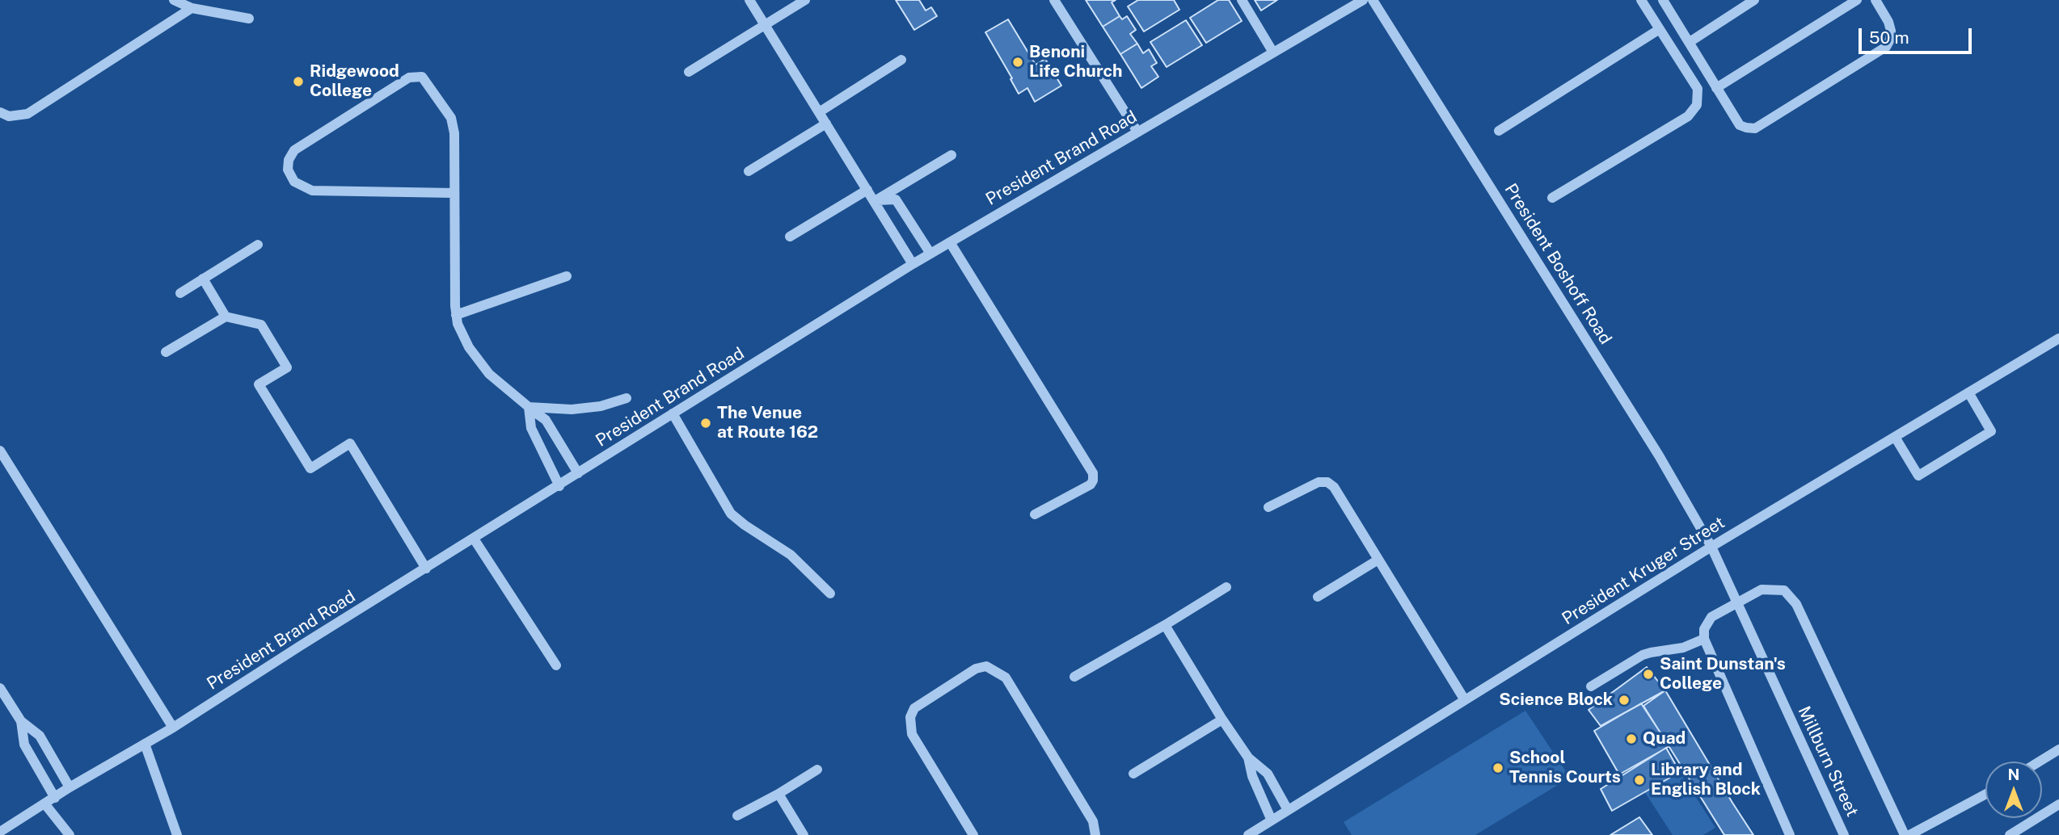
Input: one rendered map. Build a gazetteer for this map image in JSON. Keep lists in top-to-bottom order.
{
  "streets": {
    "street": [
      "President Brand Road",
      "President Boshoff Road",
      "President Kruger Street",
      "Millburn Street"
    ]
  },
  "crossings": [
    ["President Boshoff Road", "President Kruger Street"],
    ["President Boshoff Road", "Millburn Street"],
    ["President Kruger Street", "Millburn Street"]
  ],
  "places": [
    "Benoni Life Church",
    "Ridgewood College",
    "The Venue at Route 162",
    "Saint Dunstan's College",
    "Science Block",
    "Quad",
    "School Tennis Courts",
    "Library and English Block"
  ],
  "scale_bar": "50 m",
  "north": "top"
}
